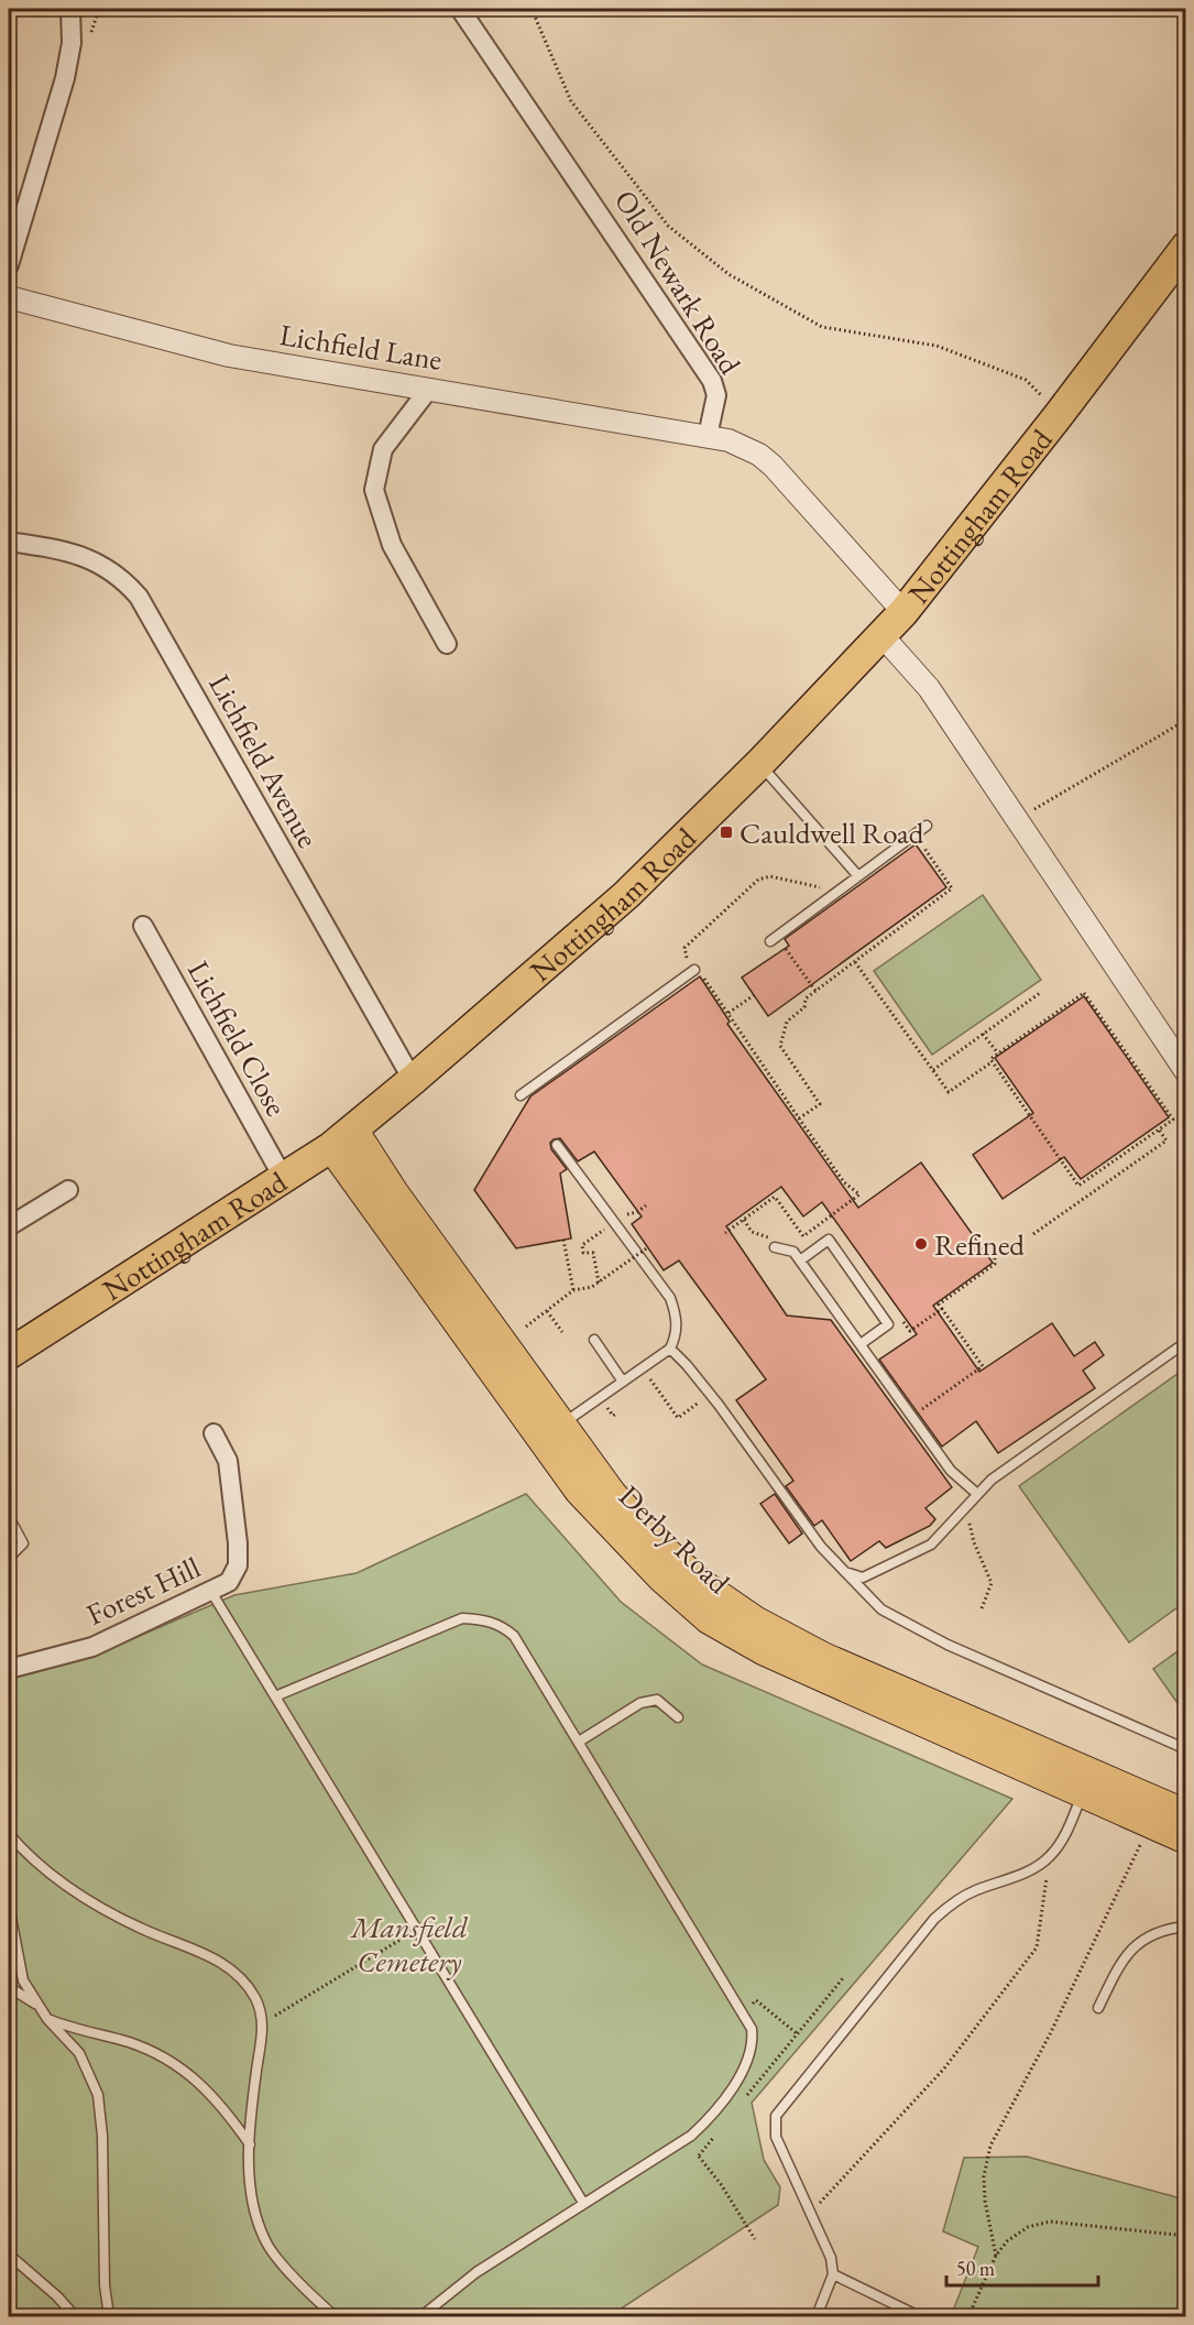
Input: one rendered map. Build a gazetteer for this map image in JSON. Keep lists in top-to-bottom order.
{
  "streets": {
    "highway": ["Nottingham Road"],
    "main road": ["Derby Road"],
    "street": [
      "Old Newark Road",
      "Lichfield Lane",
      "Lichfield Avenue",
      "Lichfield Close",
      "Forest Hill"
    ]
  },
  "crossings": [
    ["Old Newark Road", "Lichfield Lane"],
    ["Nottingham Road", "Lichfield Avenue"],
    ["Nottingham Road", "Lichfield Close"],
    ["Nottingham Road", "Derby Road"]
  ],
  "parks": ["Mansfield Cemetery"],
  "places": {
    "transit": ["Cauldwell Road"],
    "other": ["Refined"]
  },
  "scale_bar": "50 m"
}
